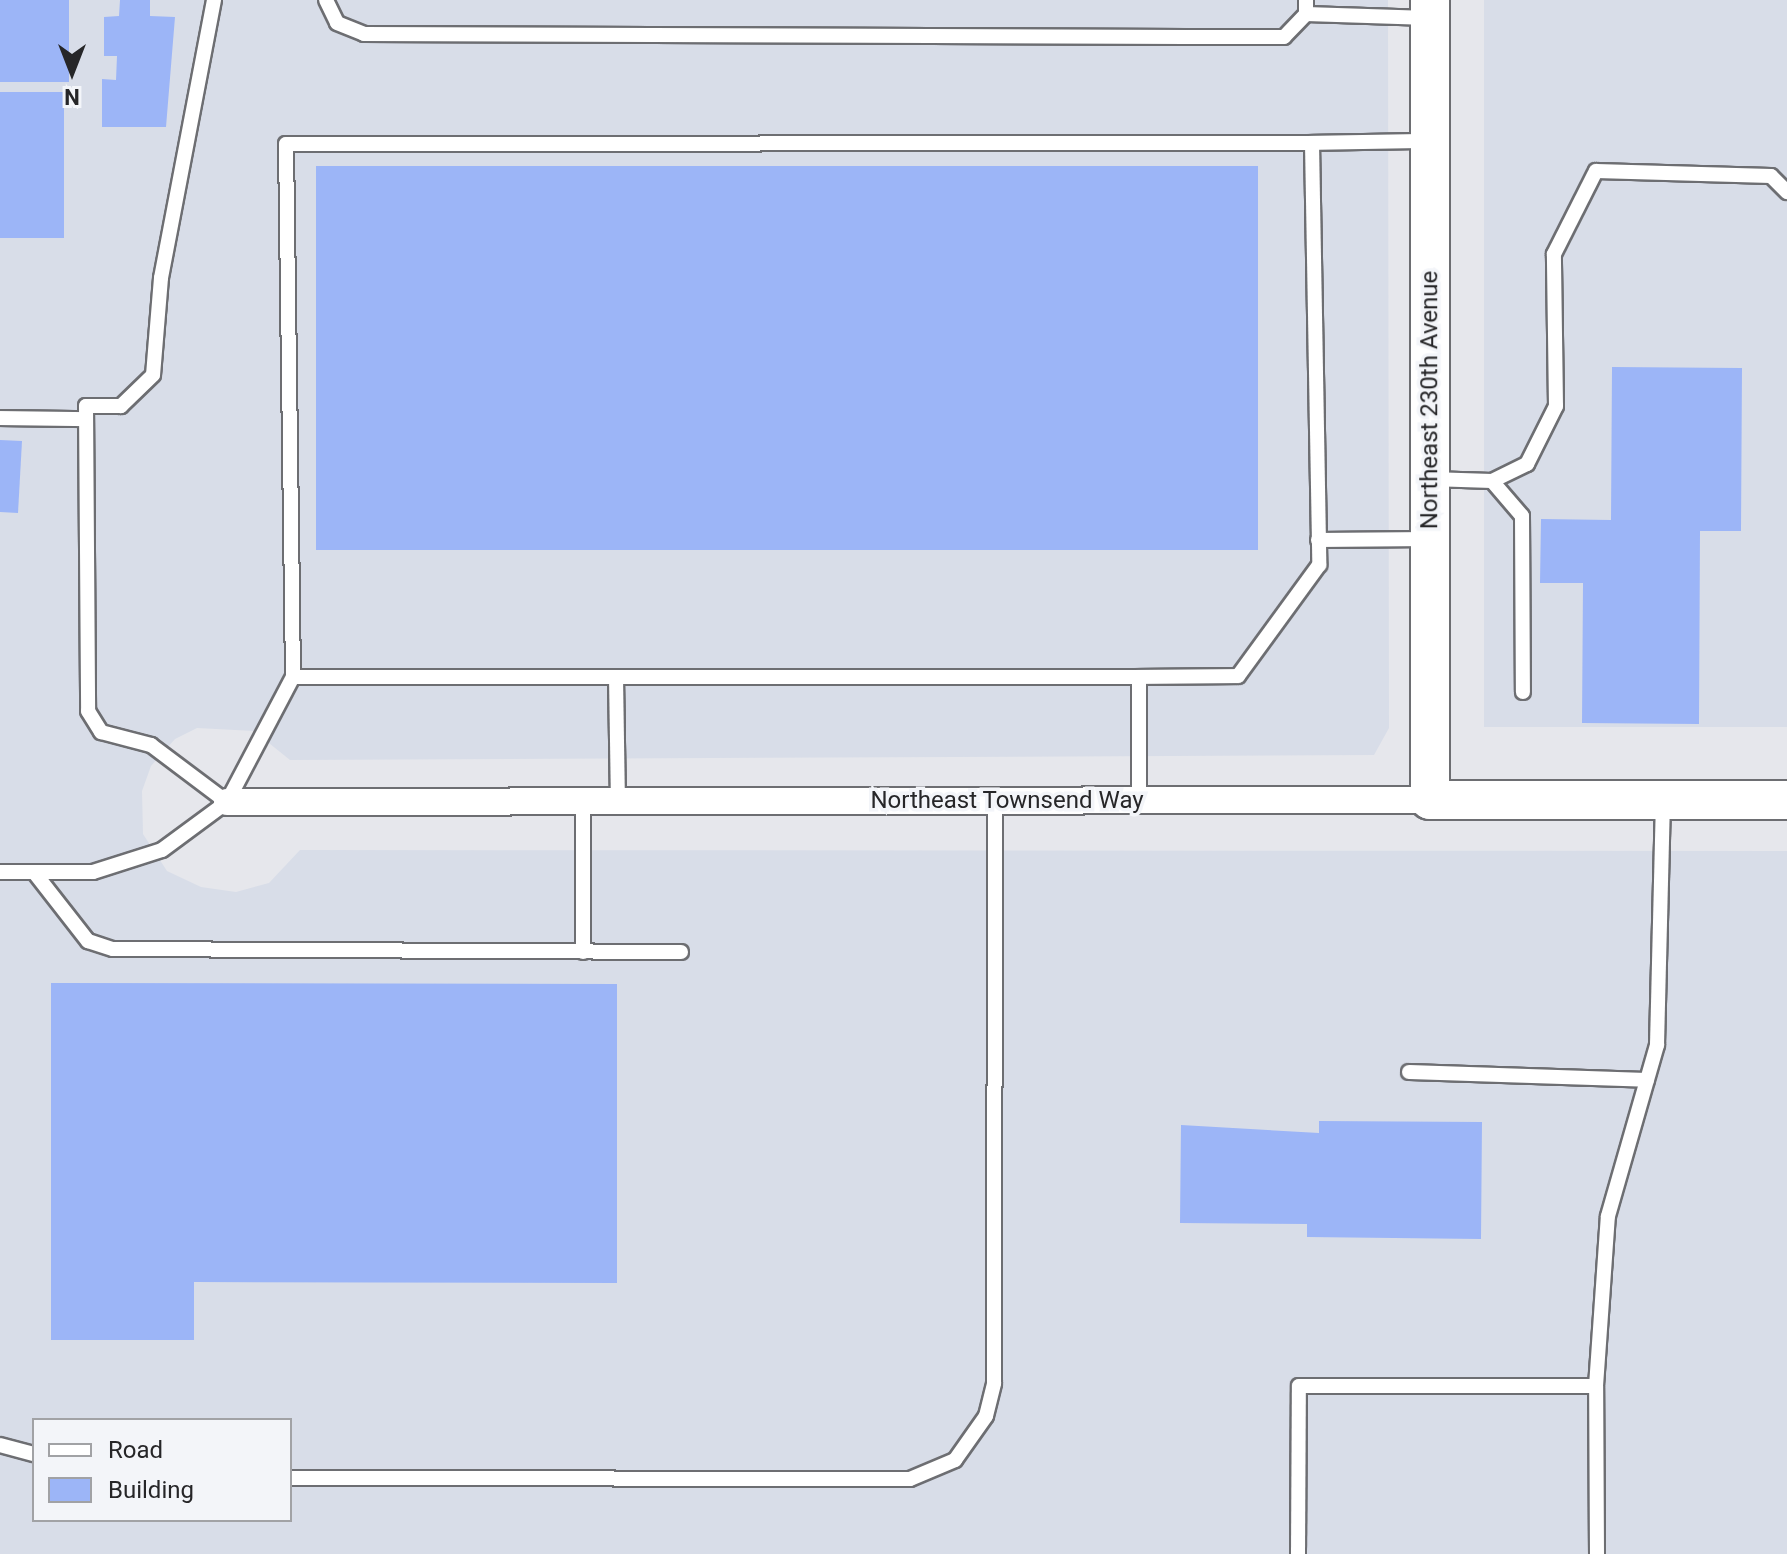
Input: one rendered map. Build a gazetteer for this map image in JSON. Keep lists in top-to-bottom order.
{
  "streets": {
    "street": ["Northeast 230th Avenue", "Northeast Townsend Way"]
  },
  "crossings": [
    ["Northeast 230th Avenue", "Northeast Townsend Way"]
  ],
  "legend": ["Road", "Building"],
  "north": "bottom"
}
